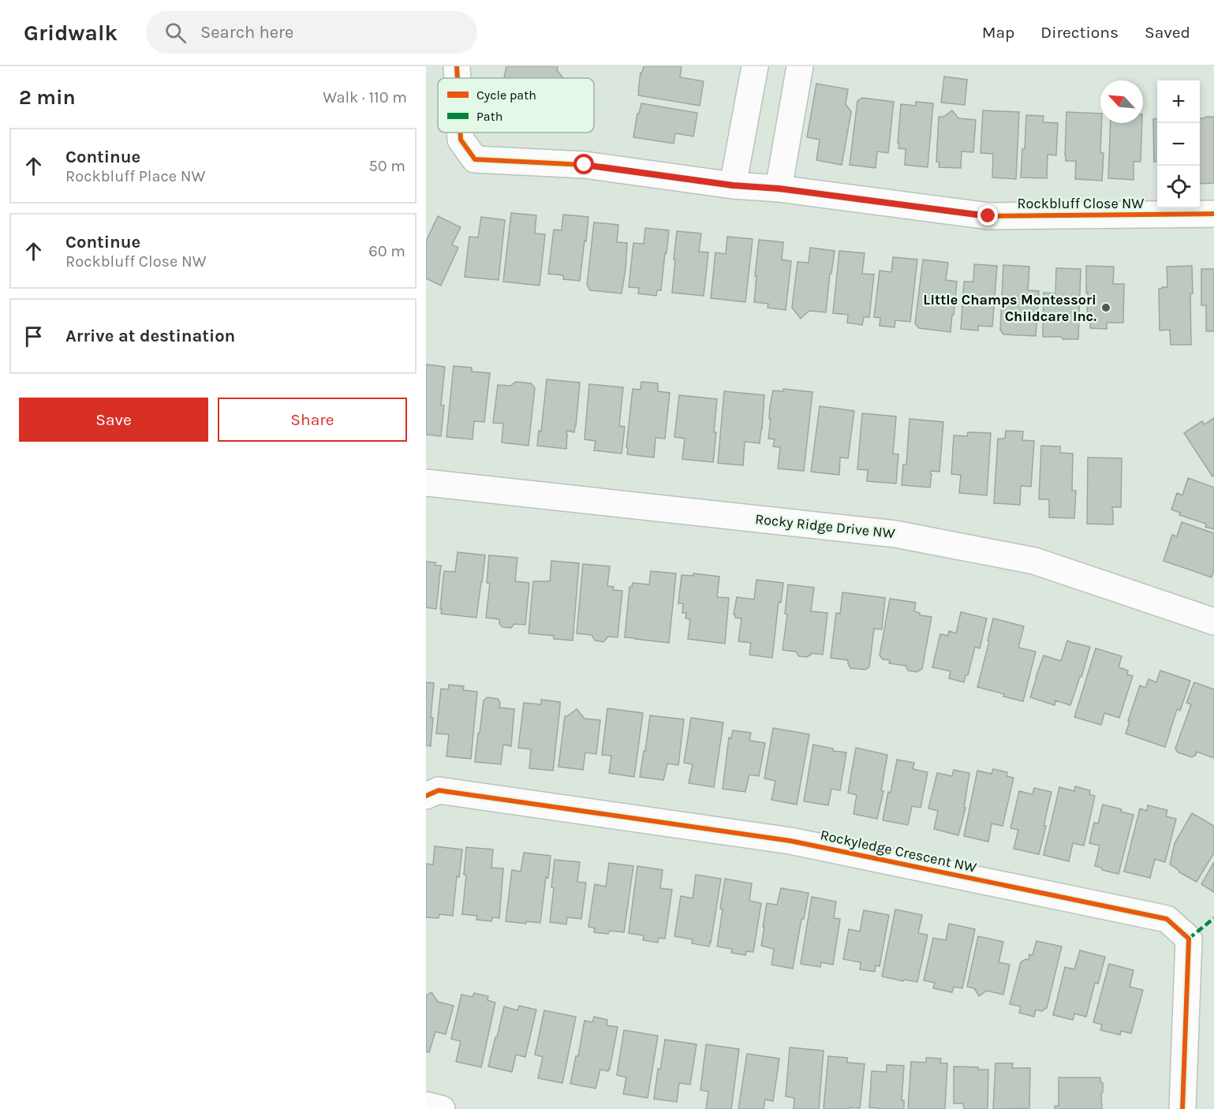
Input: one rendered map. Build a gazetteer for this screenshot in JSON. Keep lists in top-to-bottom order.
{
  "streets": {
    "street": ["Rockbluff Close NW", "Rocky Ridge Drive NW", "Rockyledge Crescent NW"]
  },
  "places": ["Little Champs Montessori Childcare Inc."],
  "legend": ["Cycle path", "Path"],
  "north": "top left",
  "page": {
    "header": "Gridwalk",
    "search": "Search here",
    "nav": ["Map", "Directions", "Saved"],
    "heading": ["2 min", "Walk · 110 m"],
    "map_buttons": ["+", "−"],
    "list": [
      ["Continue", "Rockbluff Place NW", "50 m"],
      ["Continue", "Rockbluff Close NW", "60 m"],
      "Arrive at destination"
    ],
    "buttons": ["Save", "Share"]
  }
}
